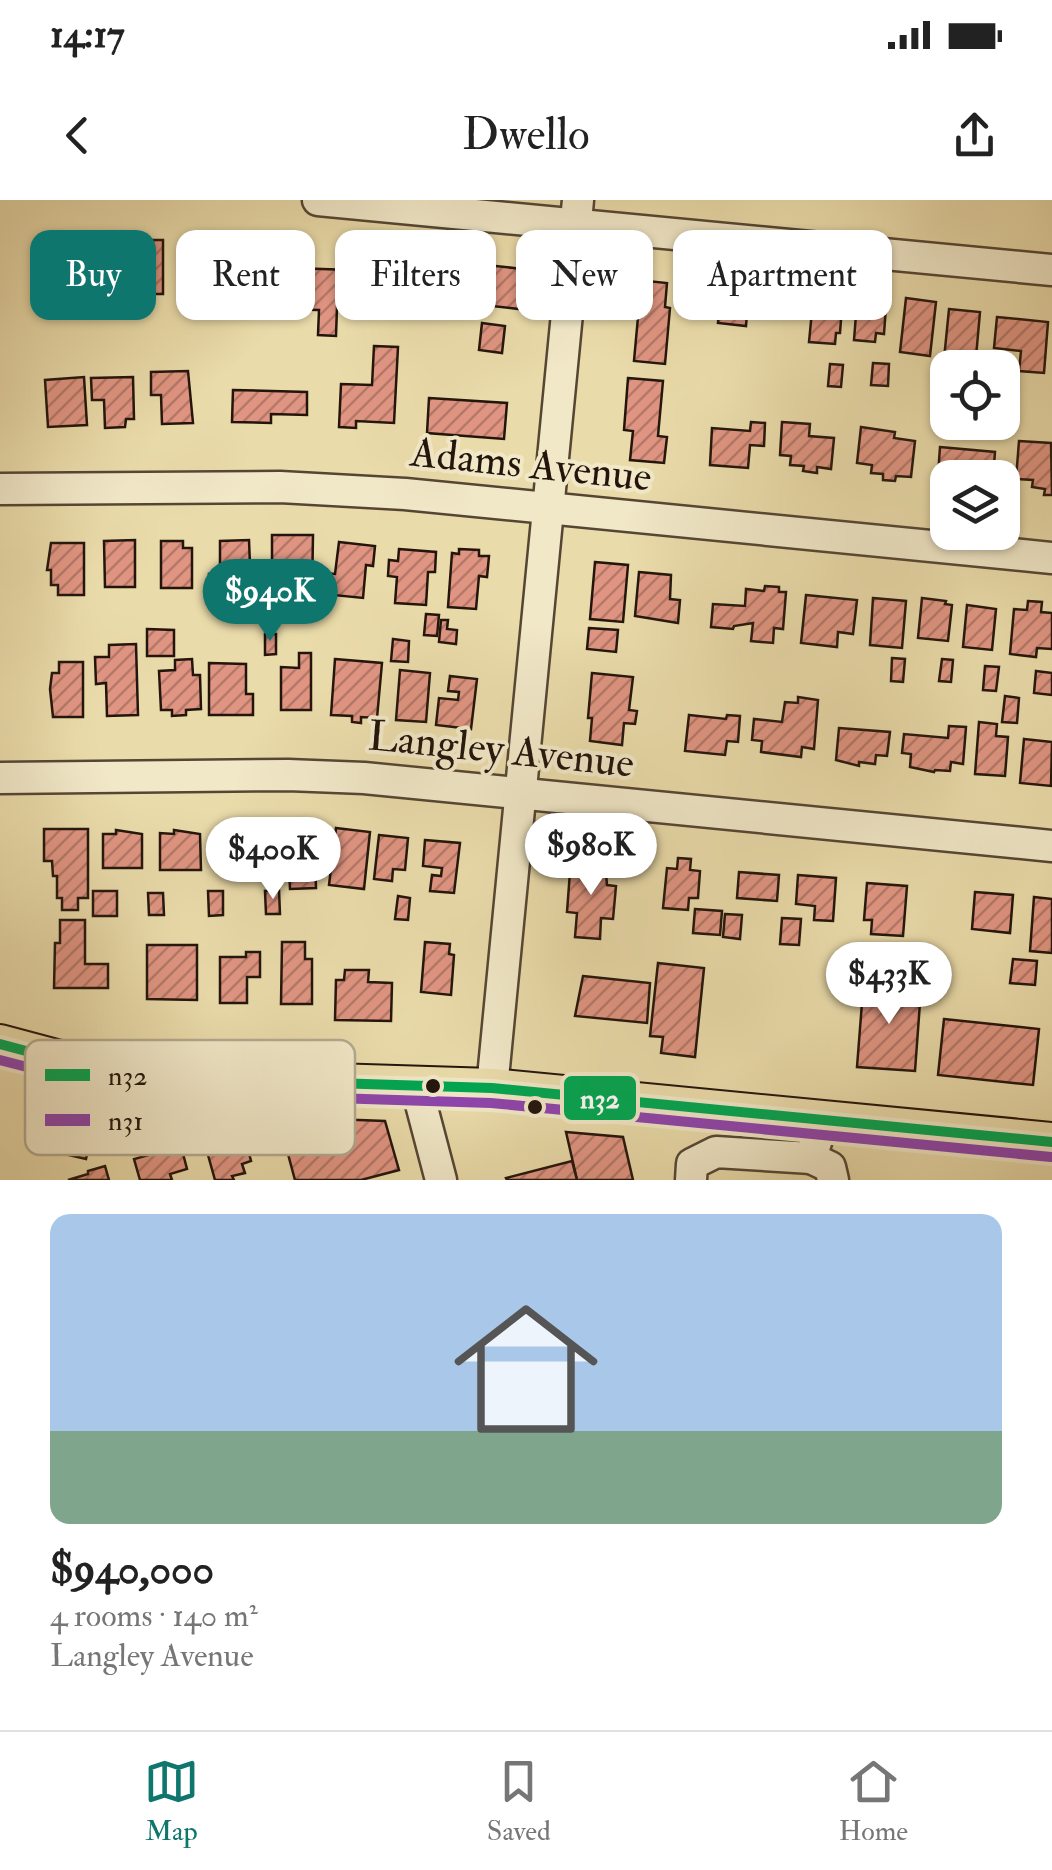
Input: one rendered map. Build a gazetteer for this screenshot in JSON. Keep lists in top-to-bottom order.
{
  "streets": {
    "street": ["Adams Avenue", "Langley Avenue"]
  },
  "lines": ["transit line n32", "transit line n31"],
  "legend": ["n32", "n31"],
  "page": {
    "status": "14:17",
    "header": "Dwello",
    "chip": [
      "Buy",
      "Rent",
      "Filters",
      "New",
      "Apartment"
    ],
    "price": [
      "$940K",
      "$980K",
      "$400K",
      "$433K"
    ],
    "list": [
      {
        "name": "$940,000",
        "note": "4 rooms · 140 m² · Langley Avenue"
      }
    ],
    "tabs": ["Map", "Saved", "Home"]
  }
}
